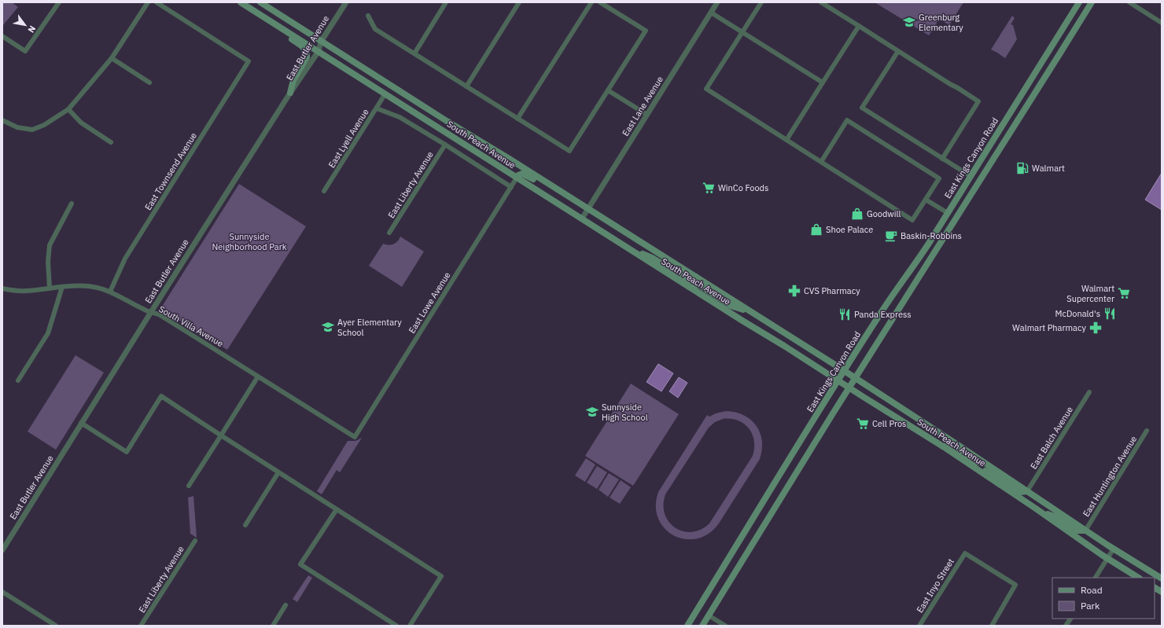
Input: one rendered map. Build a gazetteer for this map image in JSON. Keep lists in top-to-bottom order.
{
  "streets": {
    "main road": ["South Peach Avenue", "East Kings Canyon Road"],
    "street": [
      "East Butler Avenue",
      "East Lane Avenue",
      "East Lyell Avenue",
      "East Townsend Avenue",
      "East Liberty Avenue",
      "East Lowe Avenue",
      "South Villa Avenue",
      "East Balch Avenue",
      "East Huntington Avenue",
      "East Inyo Street"
    ]
  },
  "crossings": [
    ["East Butler Avenue", "South Peach Avenue"],
    ["East Butler Avenue", "South Villa Avenue"],
    ["East Lane Avenue", "South Peach Avenue"],
    ["East Lyell Avenue", "South Peach Avenue"],
    ["South Peach Avenue", "East Kings Canyon Road"],
    ["South Peach Avenue", "East Lowe Avenue"],
    ["South Peach Avenue", "East Balch Avenue"],
    ["South Peach Avenue", "East Huntington Avenue"],
    ["East Townsend Avenue", "South Villa Avenue"],
    ["East Lowe Avenue", "South Villa Avenue"]
  ],
  "parks": ["Sunnyside Neighborhood Park"],
  "places": {
    "school or university": ["Greenburg Elementary", "Ayer Elementary School", "Sunnyside High School"],
    "fuel station": ["Walmart"],
    "supermarket": ["WinCo Foods", "Walmart Supercenter", "Cell Pros"],
    "shop": ["Goodwill", "Shoe Palace"],
    "cafe": ["Baskin-Robbins"],
    "pharmacy": ["CVS Pharmacy", "Walmart Pharmacy"],
    "restaurant": ["McDonald's", "Panda Express"]
  },
  "legend": ["Road", "Park"],
  "north": "bottom right"
}
